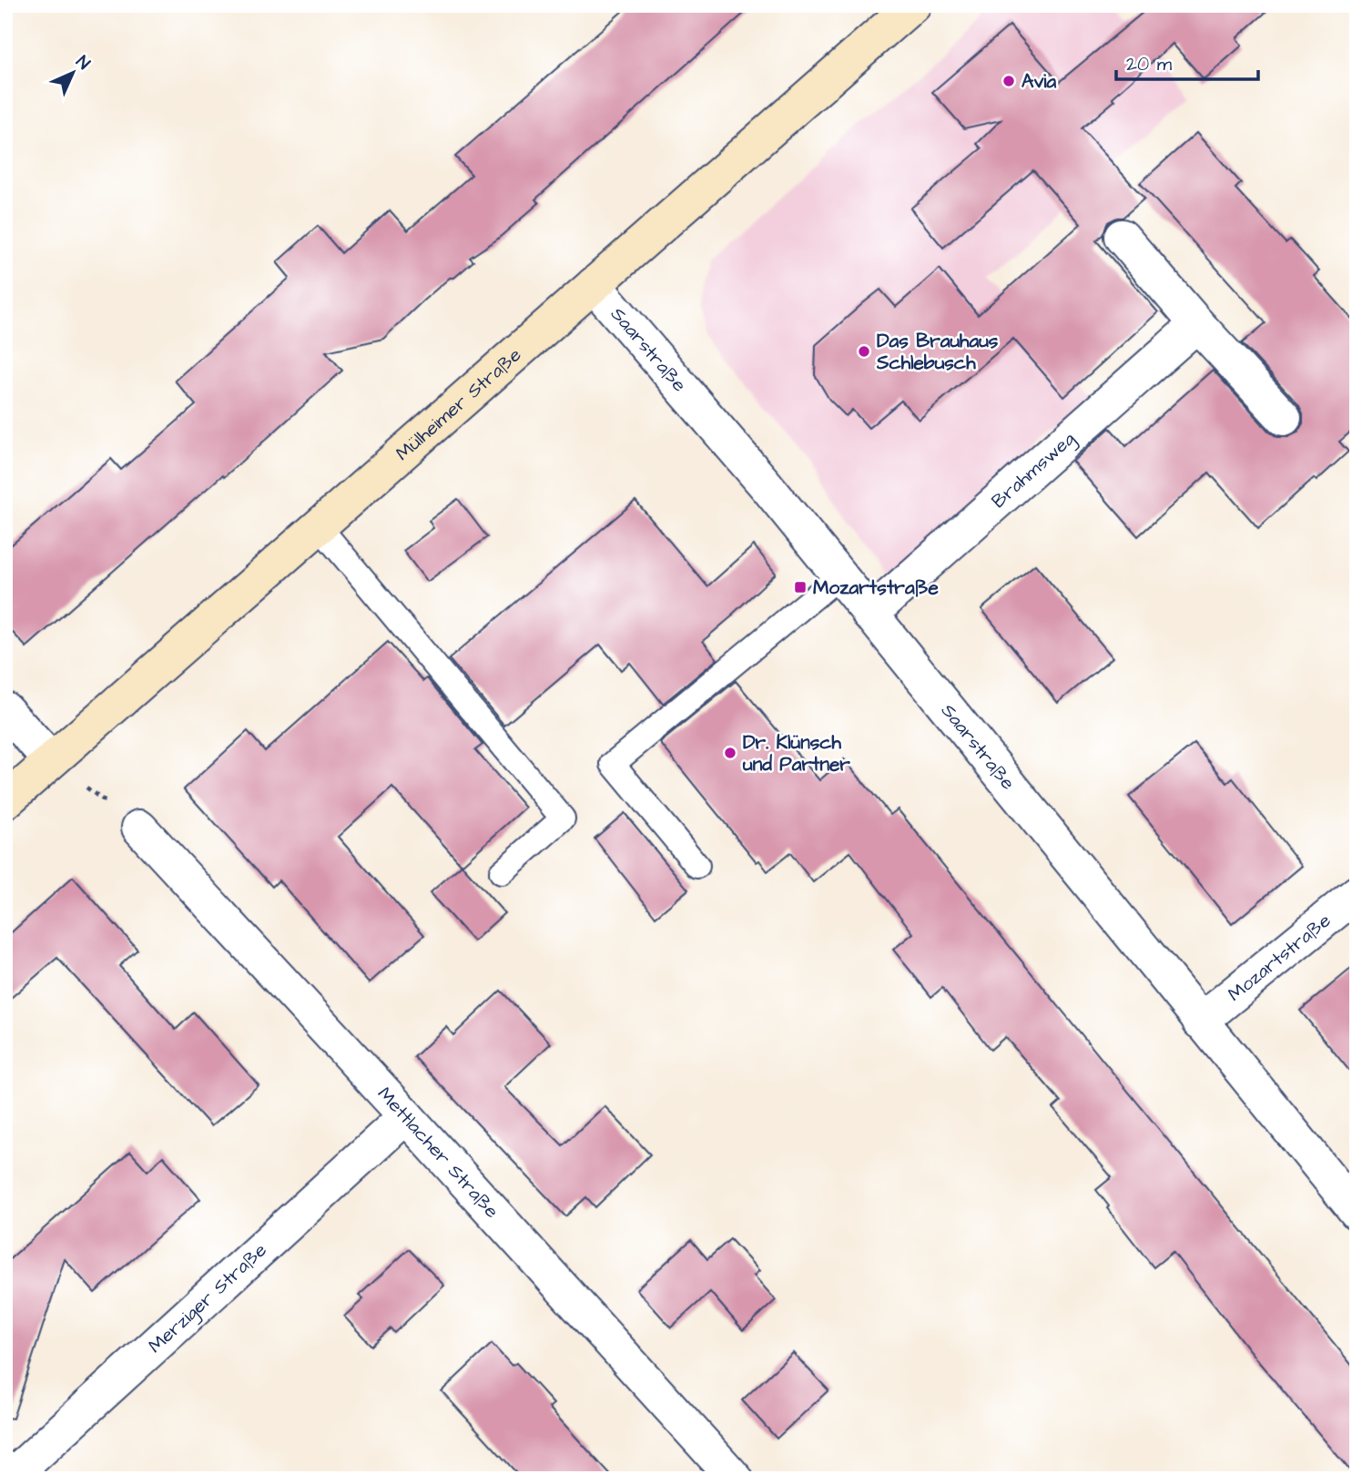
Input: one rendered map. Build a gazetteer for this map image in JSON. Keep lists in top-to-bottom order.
{
  "streets": {
    "main road": ["Mülheimer Straße"],
    "street": [
      "Saarstraße",
      "Brahmsweg",
      "Mozartstraße",
      "Mettlacher Straße",
      "Merziger Straße"
    ]
  },
  "crossings": [
    ["Saarstraße", "Mülheimer Straße"],
    ["Saarstraße", "Brahmsweg"],
    ["Saarstraße", "Mozartstraße"],
    ["Mettlacher Straße", "Merziger Straße"]
  ],
  "places": {
    "other": ["Avia", "Das Brauhaus Schlebusch", "Dr. Klünsch und Partner"],
    "transit": ["Mozartstraße"]
  },
  "scale_bar": "20 m",
  "north": "top right"
}
